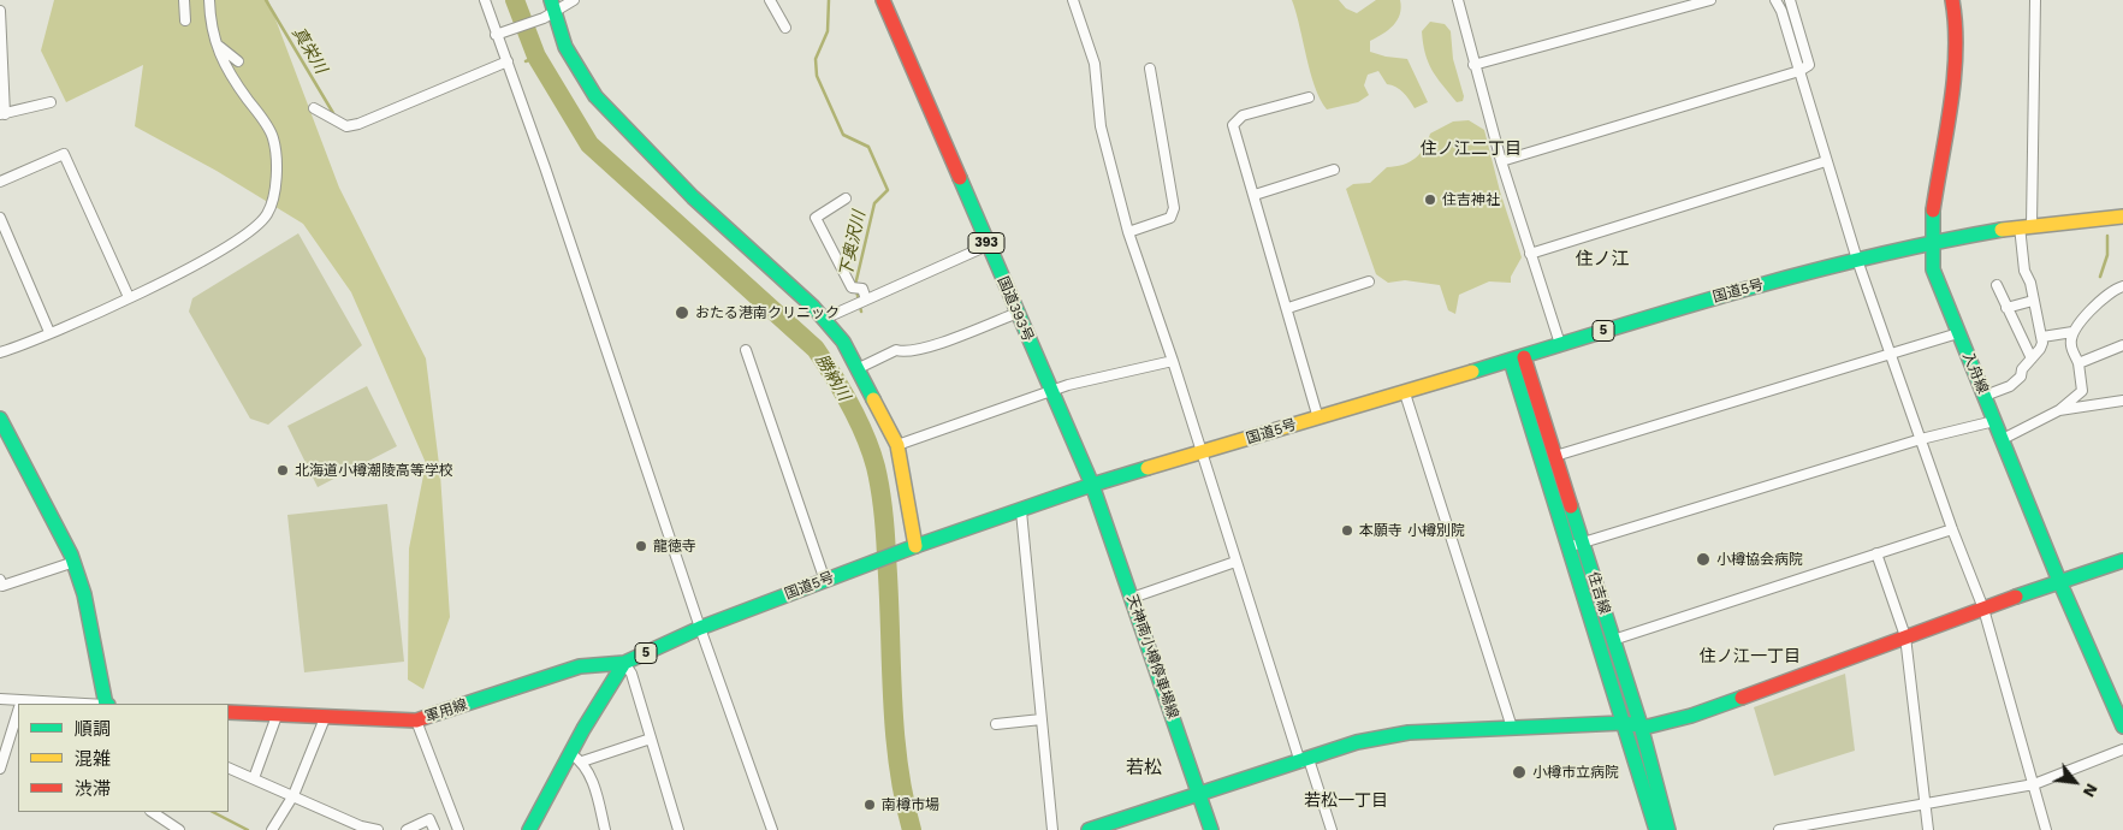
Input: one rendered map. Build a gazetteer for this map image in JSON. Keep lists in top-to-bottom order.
{
  "streets": {
    "main road": [
      "393",
      "国道5号",
      "国道393号",
      "5",
      "入舟線",
      "住吉線",
      "天神南小樽停車場線",
      "軍用線"
    ]
  },
  "crossings": [
    ["国道5号", "国道393号"],
    ["国道5号", "5"],
    ["国道5号", "入舟線"],
    ["国道5号", "住吉線"],
    ["国道5号", "天神南小樽停車場線"],
    ["国道5号", "軍用線"],
    ["国道393号", "天神南小樽停車場線"],
    ["5", "軍用線"]
  ],
  "districts": [
    "住ノ江二丁目",
    "住ノ江",
    "住ノ江一丁目",
    "若松",
    "若松一丁目"
  ],
  "water": ["真栄川", "下奥沢川", "勝納川"],
  "places": [
    "住吉神社",
    "おたる港南クリニック",
    "北海道小樽潮陵高等学校",
    "本願寺 小樽別院",
    "龍徳寺",
    "小樽協会病院",
    "小樽市立病院",
    "南樽市場"
  ],
  "legend": ["順調", "混雑", "渋滞"],
  "north": "bottom right"
}
